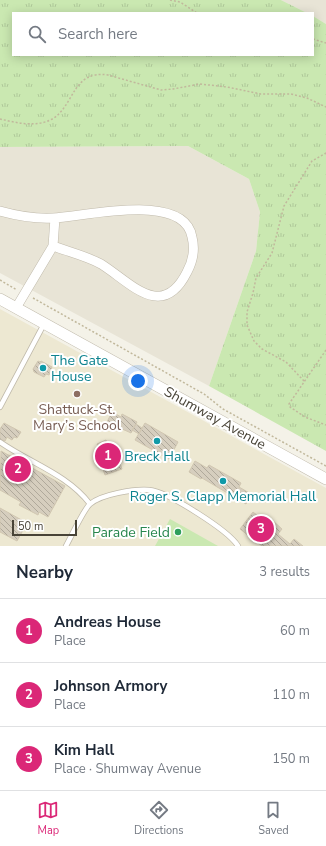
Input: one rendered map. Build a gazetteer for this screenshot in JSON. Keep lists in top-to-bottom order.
{
  "streets": {
    "street": ["Shumway Avenue"]
  },
  "places": [
    "The Gate House",
    "Shattuck-St. Mary’s School",
    "Breck Hall",
    "Roger S. Clapp Memorial Hall",
    "Parade Field"
  ],
  "scale_bar": "50 m",
  "page": {
    "search": "Search here",
    "pins": ["1", "2", "3"],
    "scale": "50 m",
    "heading": ["Nearby", "3 results"],
    "list": [
      {
        "mark": "1",
        "name": "Andreas House",
        "note": "Place",
        "value": "60 m"
      },
      {
        "mark": "2",
        "name": "Johnson Armory",
        "note": "Place",
        "value": "110 m"
      },
      {
        "mark": "3",
        "name": "Kim Hall",
        "note": "Place · Shumway Avenue",
        "value": "150 m"
      }
    ],
    "nav": ["Map", "Directions", "Saved"]
  }
}
